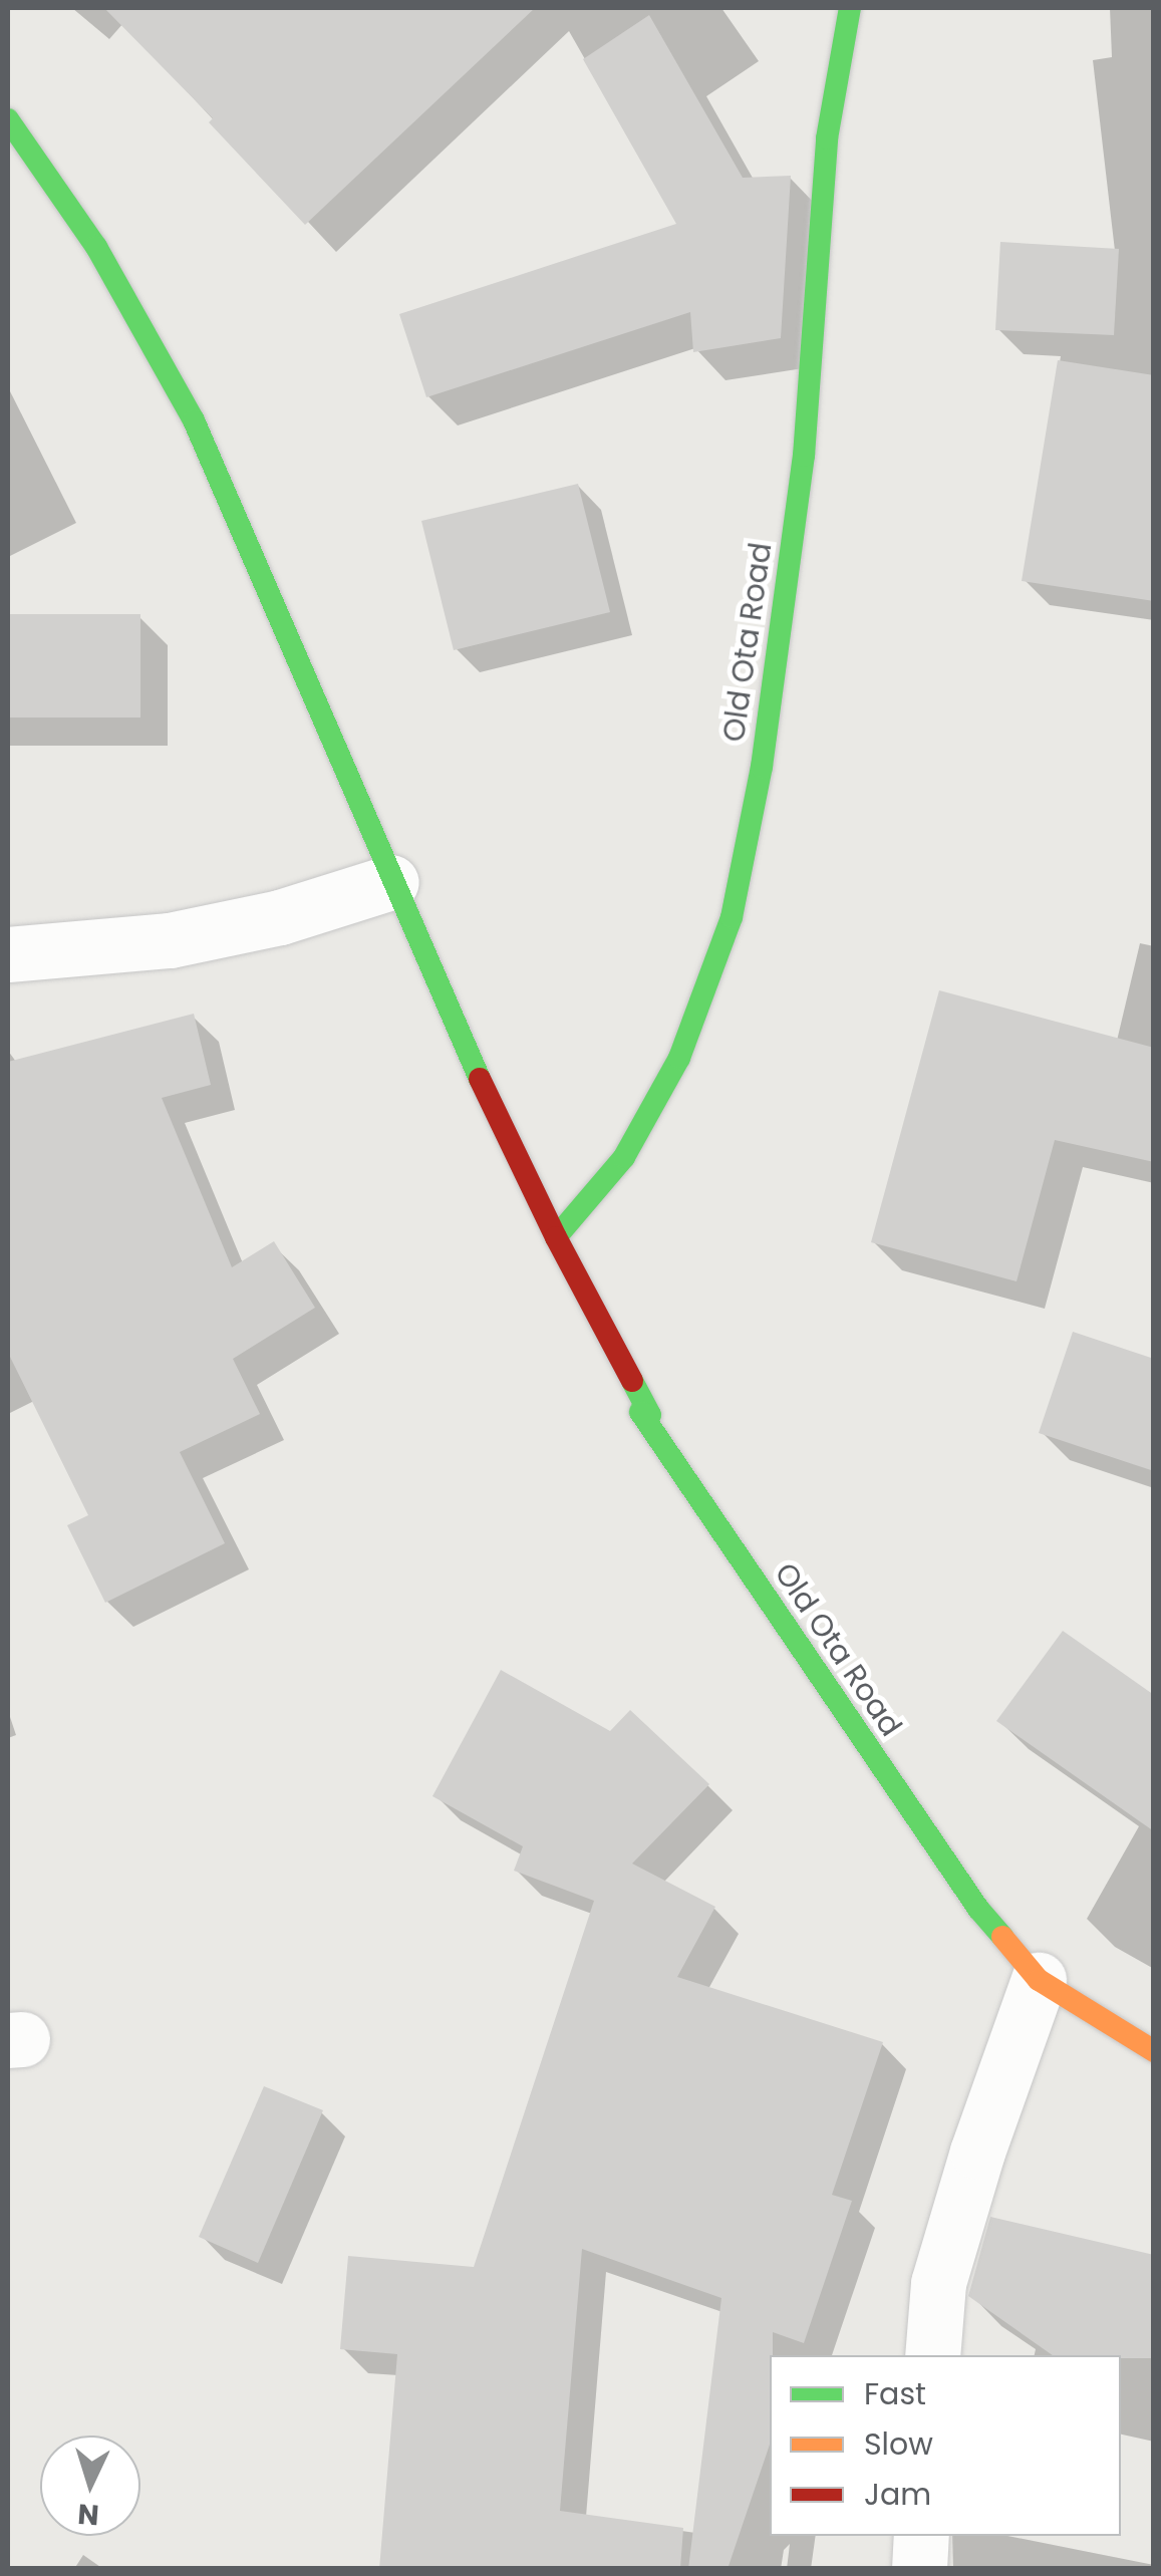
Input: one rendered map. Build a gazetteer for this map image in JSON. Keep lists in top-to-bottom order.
{
  "streets": {
    "street": ["Old Ota Road"]
  },
  "legend": ["Fast", "Slow", "Jam"],
  "north": "bottom"
}
